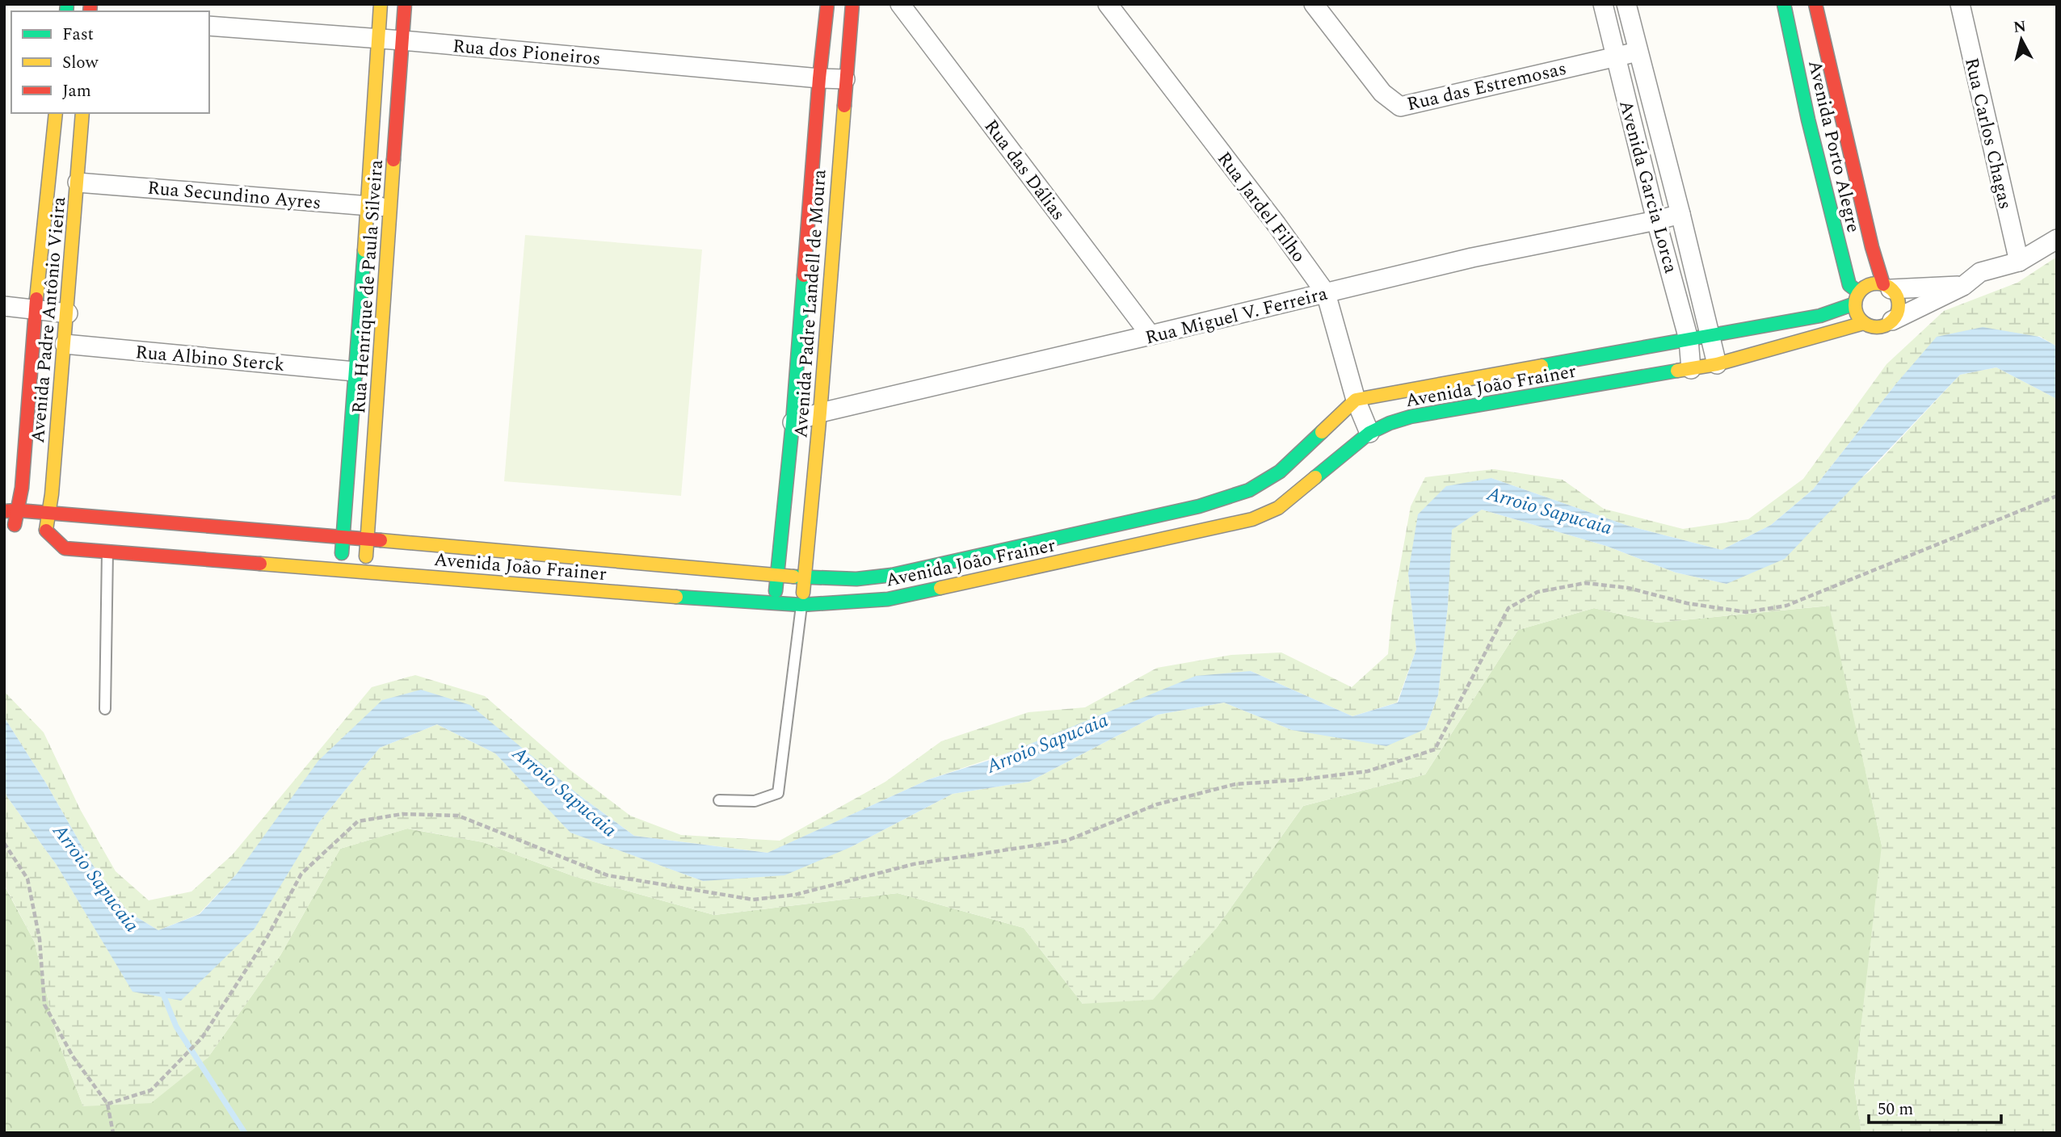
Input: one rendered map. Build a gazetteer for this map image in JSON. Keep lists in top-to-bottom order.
{
  "streets": {
    "street": [
      "Rua dos Pioneiros",
      "Rua das Estremosas",
      "Rua Carlos Chagas",
      "Avenida Porto Alegre",
      "Rua das Dálias",
      "Avenida Garcia Lorca",
      "Rua Secundino Ayres",
      "Rua Jardel Filho",
      "Rua Henrique de Paula Silveira",
      "Avenida Padre Landell de Moura",
      "Rua Miguel V. Ferreira",
      "Avenida Padre Antônio Vieira",
      "Rua Albino Sterck",
      "Avenida João Frainer"
    ]
  },
  "crossings": [
    ["Rua dos Pioneiros", "Rua Henrique de Paula Silveira"],
    ["Rua dos Pioneiros", "Avenida Padre Landell de Moura"],
    ["Rua das Estremosas", "Avenida Garcia Lorca"],
    ["Avenida Porto Alegre", "Avenida João Frainer"],
    ["Rua das Dálias", "Rua Miguel V. Ferreira"],
    ["Avenida Garcia Lorca", "Rua Miguel V. Ferreira"],
    ["Avenida Garcia Lorca", "Avenida João Frainer"],
    ["Rua Secundino Ayres", "Rua Henrique de Paula Silveira"],
    ["Rua Secundino Ayres", "Avenida Padre Antônio Vieira"],
    ["Rua Jardel Filho", "Rua Miguel V. Ferreira"],
    ["Rua Jardel Filho", "Avenida João Frainer"],
    ["Rua Henrique de Paula Silveira", "Rua Albino Sterck"],
    ["Rua Henrique de Paula Silveira", "Avenida João Frainer"],
    ["Avenida Padre Landell de Moura", "Rua Miguel V. Ferreira"],
    ["Avenida Padre Landell de Moura", "Avenida João Frainer"],
    ["Avenida Padre Antônio Vieira", "Rua Albino Sterck"],
    ["Avenida Padre Antônio Vieira", "Avenida João Frainer"]
  ],
  "water": ["Arroio Sapucaia"],
  "legend": ["Fast", "Slow", "Jam"],
  "scale_bar": "50 m",
  "north": "top"
}
